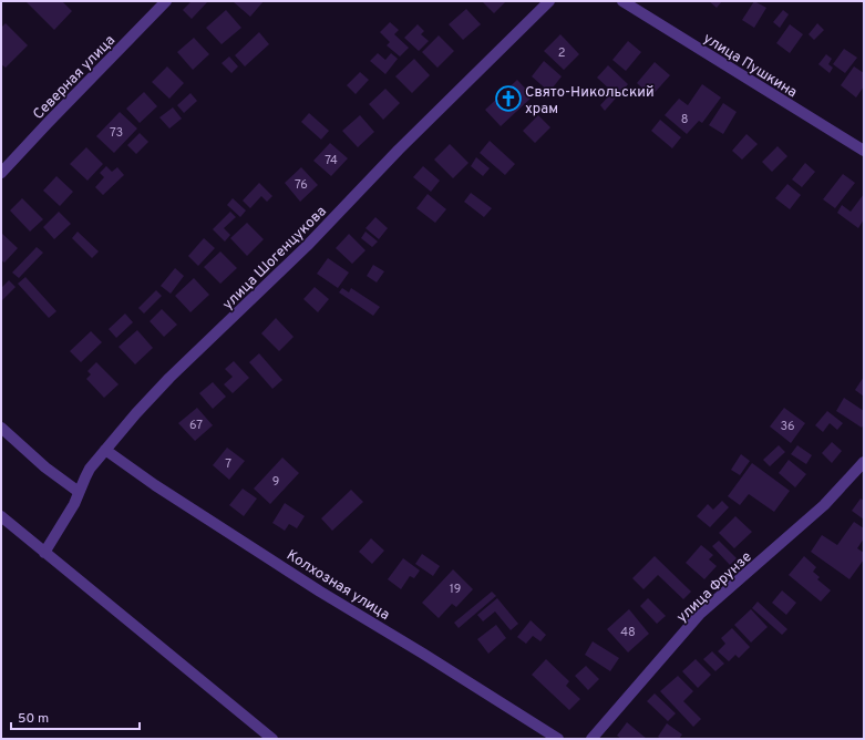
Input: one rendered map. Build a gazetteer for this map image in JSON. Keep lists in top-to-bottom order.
{
  "streets": {
    "street": [
      "улица Пушкина",
      "Северная улица",
      "улица Шогенцукова",
      "Колхозная улица",
      "улица Фрунзе"
    ]
  },
  "crossings": [
    ["улица Шогенцукова", "Колхозная улица"]
  ],
  "places": {
    "church": ["Свято-Никольский храм"]
  },
  "house_numbers": [
    "2",
    "8",
    "73",
    "74",
    "76",
    "67",
    "36",
    "7",
    "9",
    "19",
    "48"
  ],
  "scale_bar": "50 m"
}
